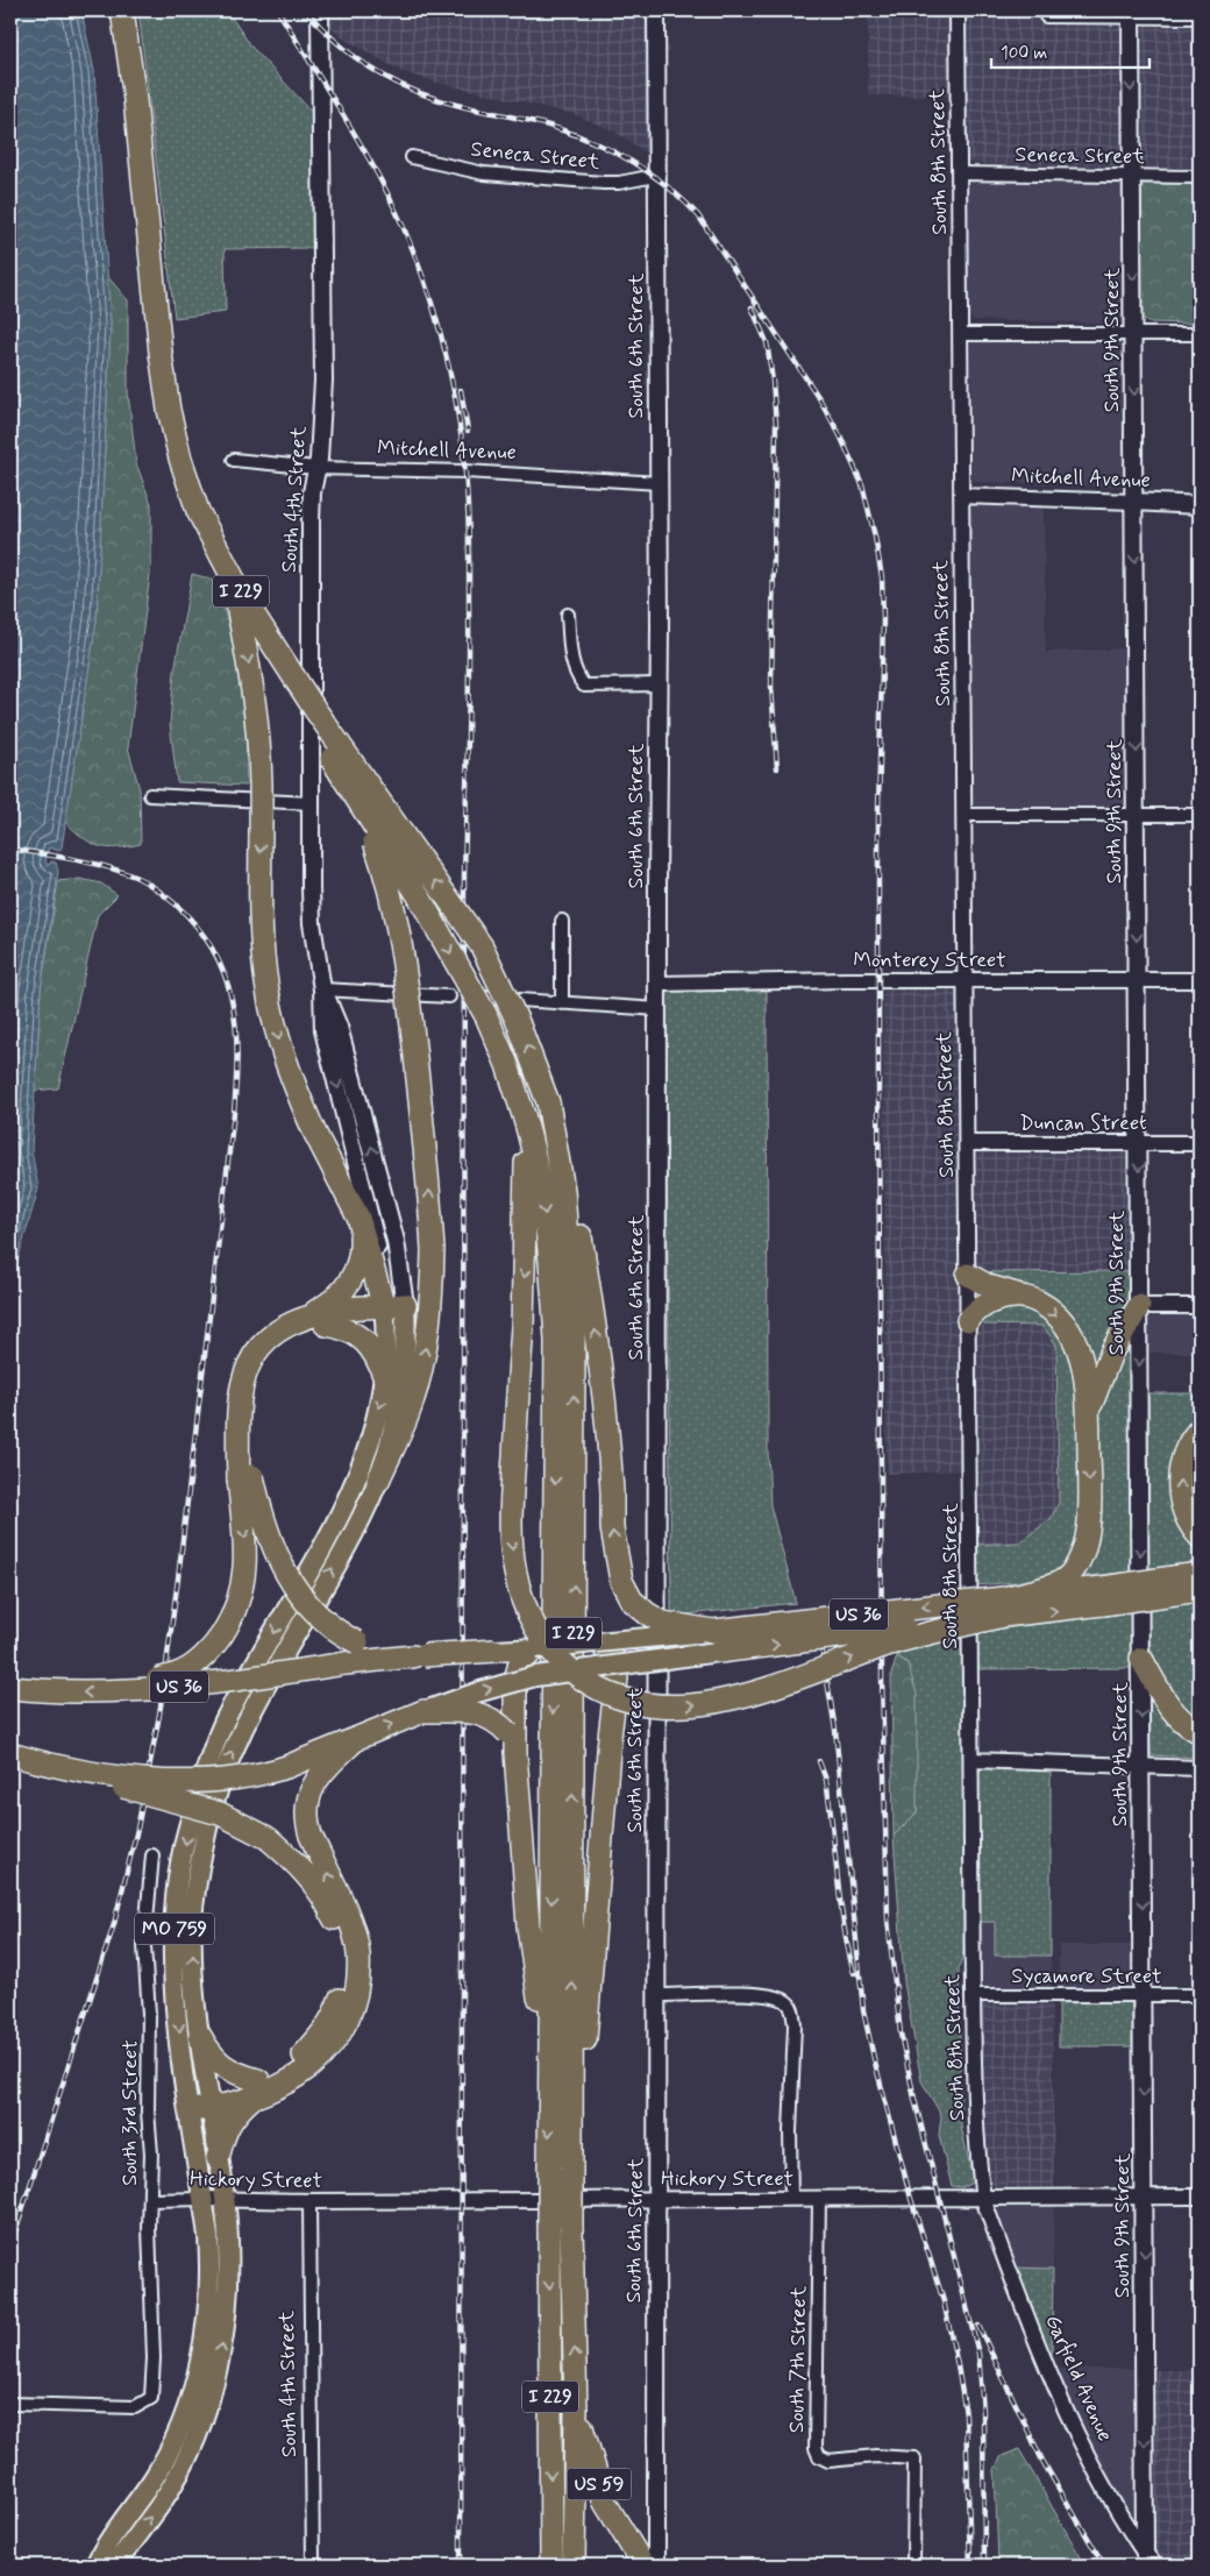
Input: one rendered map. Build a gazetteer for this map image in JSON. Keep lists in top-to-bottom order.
{
  "streets": {
    "highway": ["I 229", "US 36", "US 59"],
    "main road": [
      "South 9th Street",
      "South 6th Street",
      "Mitchell Avenue",
      "South 4th Street",
      "MO 759"
    ],
    "street": [
      "Seneca Street",
      "South 8th Street",
      "Monterey Street",
      "Duncan Street",
      "Sycamore Street",
      "South 3rd Street",
      "Hickory Street",
      "South 7th Street",
      "Garfield Avenue"
    ]
  },
  "crossings": [
    ["Seneca Street", "South 8th Street"],
    ["Seneca Street", "South 9th Street"],
    ["Seneca Street", "South 6th Street"],
    ["South 8th Street", "Mitchell Avenue"],
    ["South 8th Street", "Monterey Street"],
    ["South 8th Street", "Duncan Street"],
    ["South 8th Street", "Sycamore Street"],
    ["South 8th Street", "Hickory Street"],
    ["South 8th Street", "Garfield Avenue"],
    ["South 9th Street", "Mitchell Avenue"],
    ["South 9th Street", "Monterey Street"],
    ["South 9th Street", "Duncan Street"],
    ["South 9th Street", "Sycamore Street"],
    ["South 9th Street", "Hickory Street"],
    ["South 9th Street", "Garfield Avenue"],
    ["South 6th Street", "Mitchell Avenue"],
    ["South 6th Street", "Monterey Street"],
    ["South 6th Street", "Hickory Street"],
    ["Mitchell Avenue", "South 4th Street"],
    ["South 4th Street", "MO 759"],
    ["South 4th Street", "Hickory Street"],
    ["I 229", "US 59"],
    ["MO 759", "Hickory Street"],
    ["South 3rd Street", "Hickory Street"],
    ["Hickory Street", "South 7th Street"],
    ["Hickory Street", "Garfield Avenue"]
  ],
  "one_way": ["South 9th Street"],
  "scale_bar": "100 m"
}
